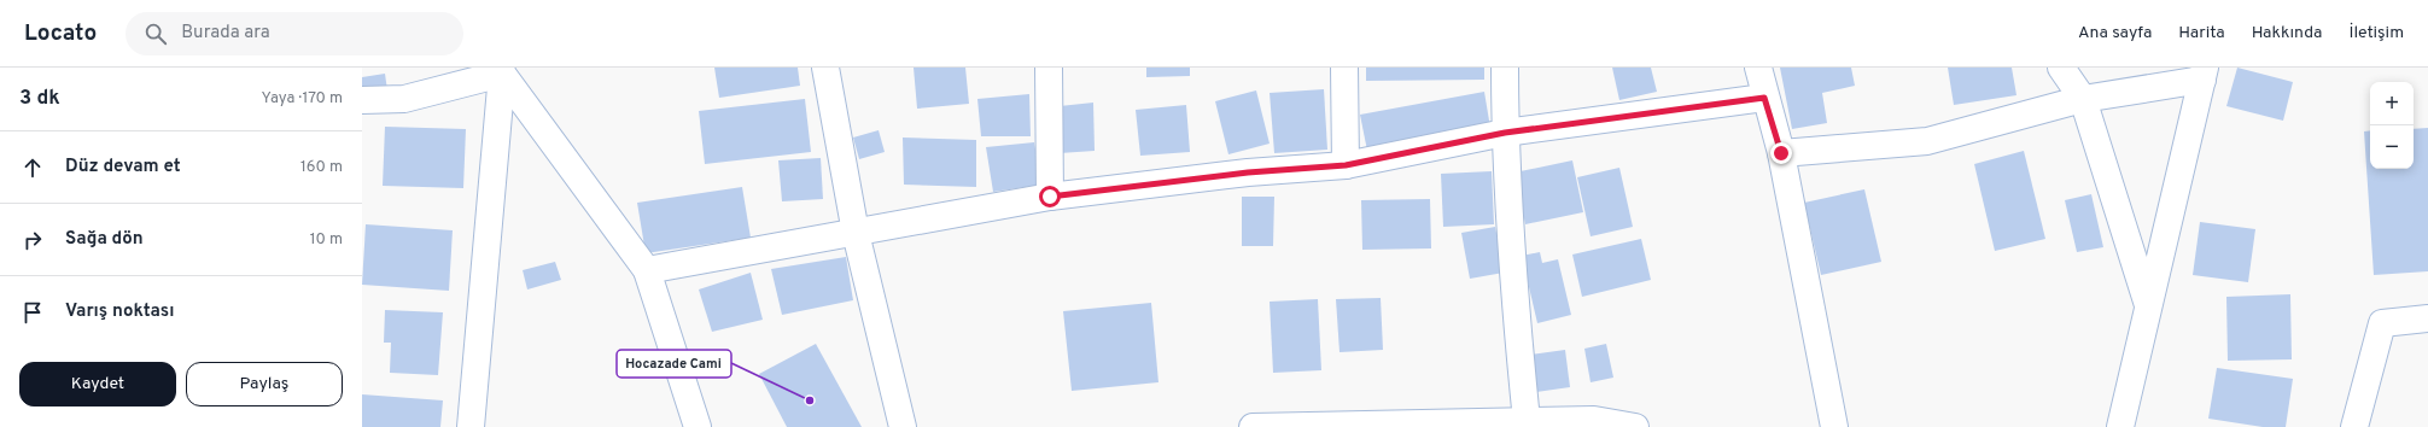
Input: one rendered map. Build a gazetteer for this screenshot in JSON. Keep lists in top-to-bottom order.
{
  "places": ["Hocazade Cami"],
  "page": {
    "header": "Locato",
    "search": "Burada ara",
    "nav": [
      "Ana sayfa",
      "Harita",
      "Hakkında",
      "İletişim"
    ],
    "heading": ["3 dk", "Yaya · 170 m"],
    "map_buttons": ["+", "−"],
    "list": [
      ["Düz devam et", "160 m"],
      ["Sağa dön", "10 m"],
      "Varış noktası"
    ],
    "buttons": ["Kaydet", "Paylaş"]
  }
}
